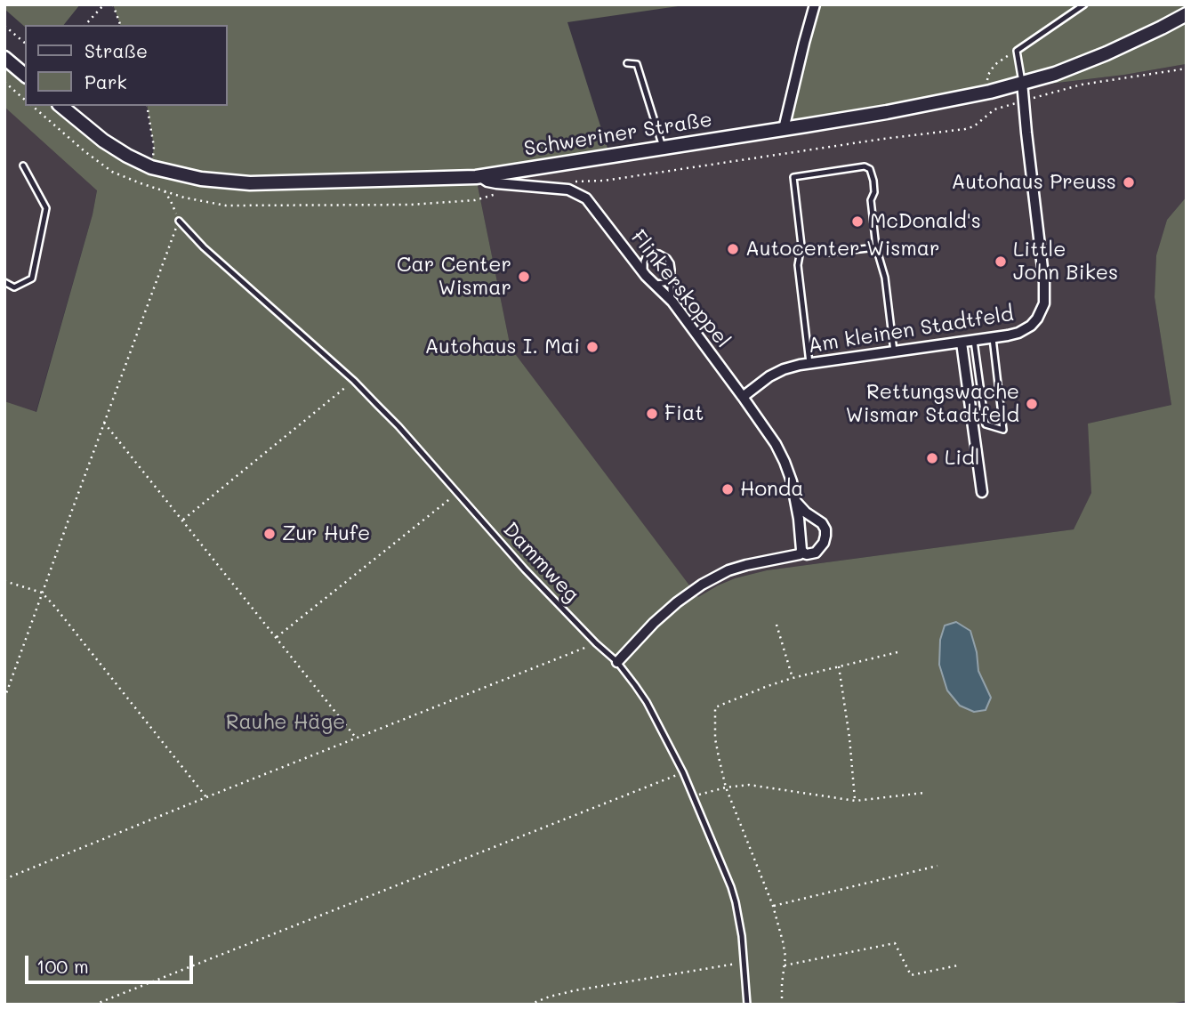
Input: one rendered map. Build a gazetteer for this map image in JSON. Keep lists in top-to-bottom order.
{
  "streets": {
    "main road": ["Schweriner Straße"],
    "street": ["Flinkerskoppel", "Am kleinen Stadtfeld"],
    "lane": ["Dammweg"]
  },
  "crossings": [
    ["Schweriner Straße", "Flinkerskoppel"],
    ["Schweriner Straße", "Am kleinen Stadtfeld"],
    ["Flinkerskoppel", "Am kleinen Stadtfeld"]
  ],
  "parks": ["Rauhe Häge"],
  "places": [
    "Autohaus Preuss",
    "McDonald's",
    "Autocenter Wismar",
    "Little John Bikes",
    "Car Center Wismar",
    "Autohaus I. Mai",
    "Rettungswache Wismar Stadtfeld",
    "Fiat",
    "Lidl",
    "Honda",
    "Zur Hufe"
  ],
  "legend": ["Straße", "Park"],
  "scale_bar": "100 m"
}
